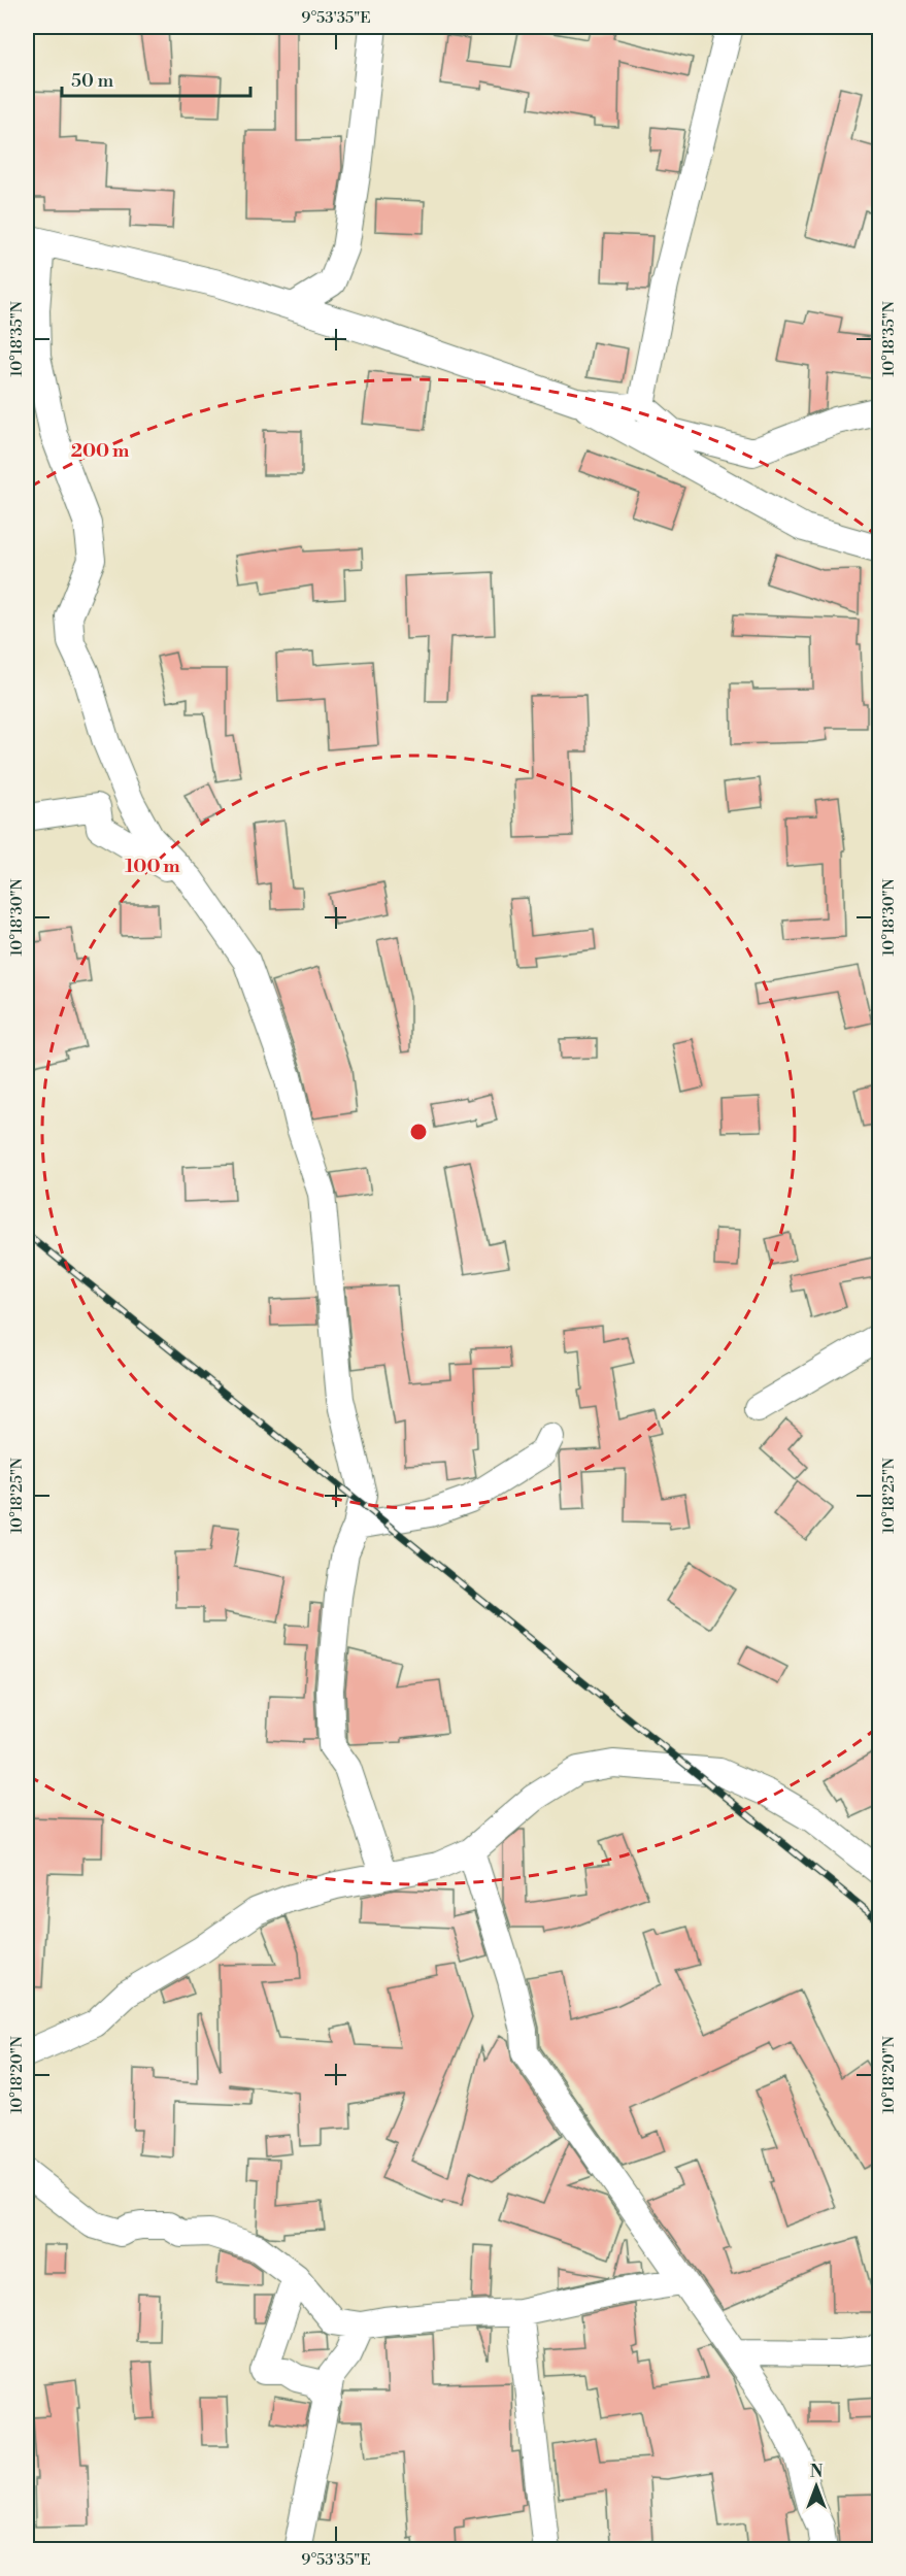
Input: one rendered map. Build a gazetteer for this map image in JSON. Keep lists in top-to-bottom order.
{
  "scale_bar": "50 m",
  "north": "top",
  "coordinates": [
    "9°53'35\"E",
    "10°18'35\"N",
    "10°18'30\"N",
    "10°18'25\"N",
    "10°18'20\"N"
  ],
  "rings": ["200 m", "100 m"]
}
